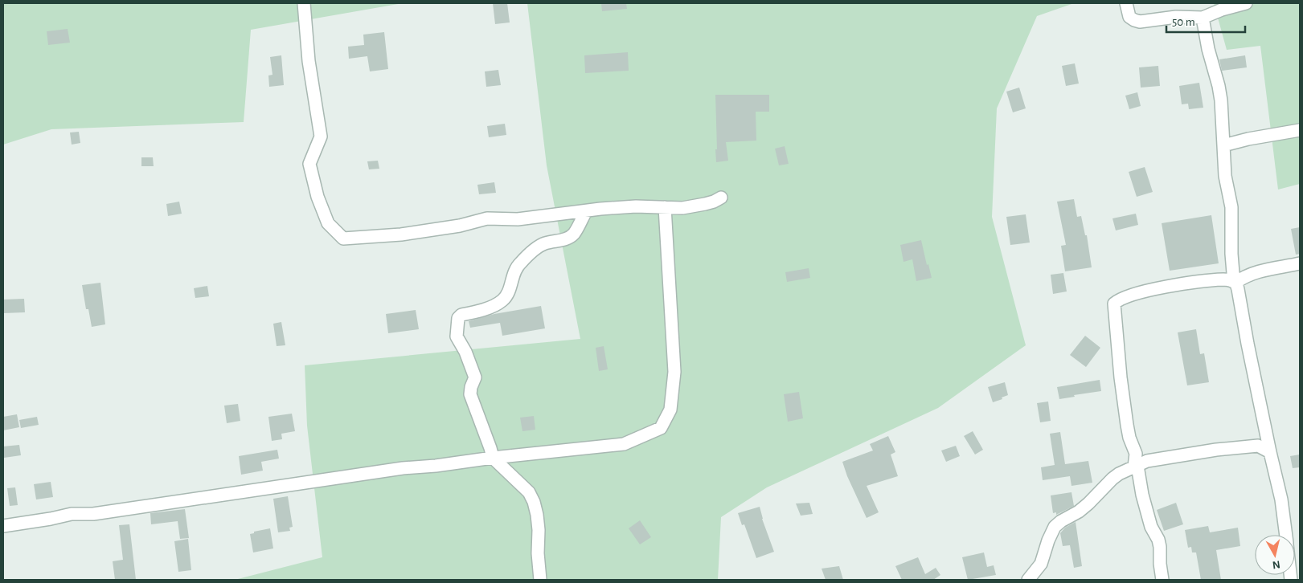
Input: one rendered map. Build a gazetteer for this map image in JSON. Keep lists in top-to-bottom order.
{
  "scale_bar": "50 m",
  "north": "bottom"
}
